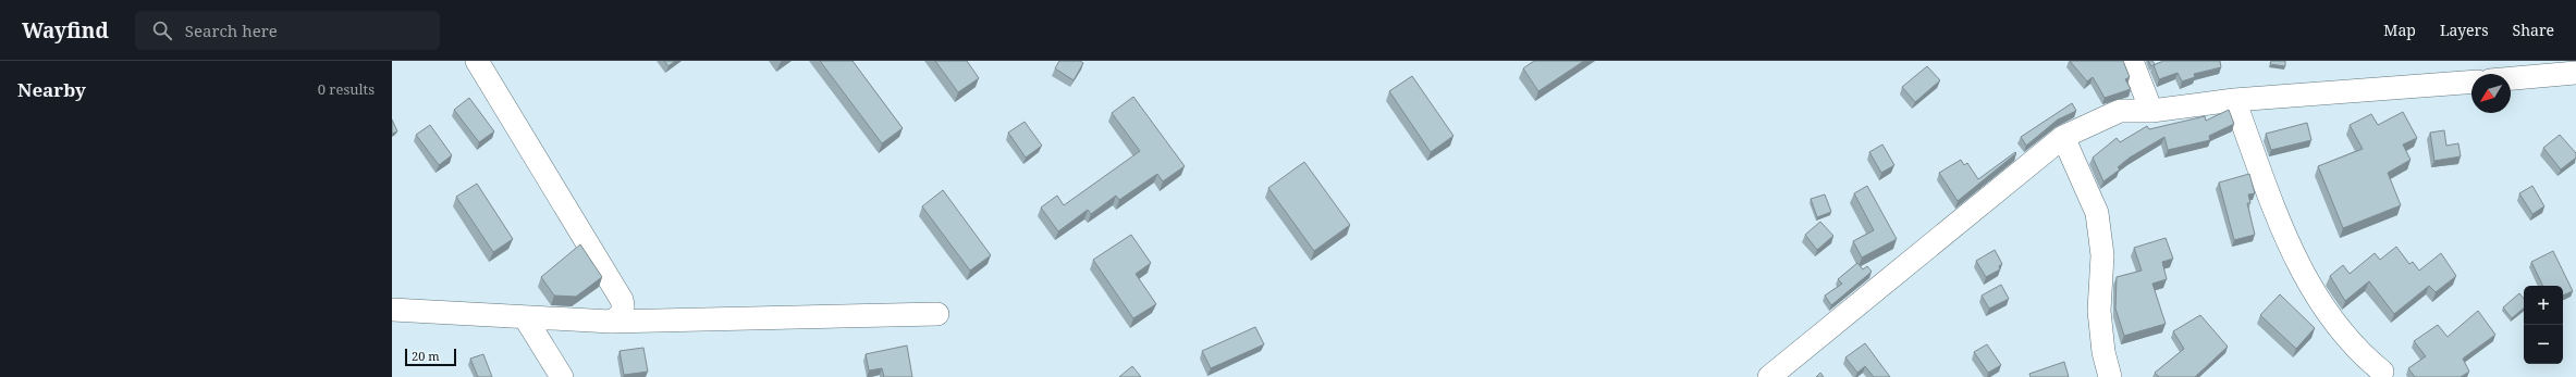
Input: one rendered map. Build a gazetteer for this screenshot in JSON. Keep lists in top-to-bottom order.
{
  "scale_bar": "20 m",
  "north": "bottom left",
  "page": {
    "header": "Wayfind",
    "search": "Search here",
    "nav": ["Map", "Layers", "Share"],
    "heading": ["Nearby", "0 results"],
    "map_buttons": ["+", "−"],
    "scale": "20 m"
  }
}
